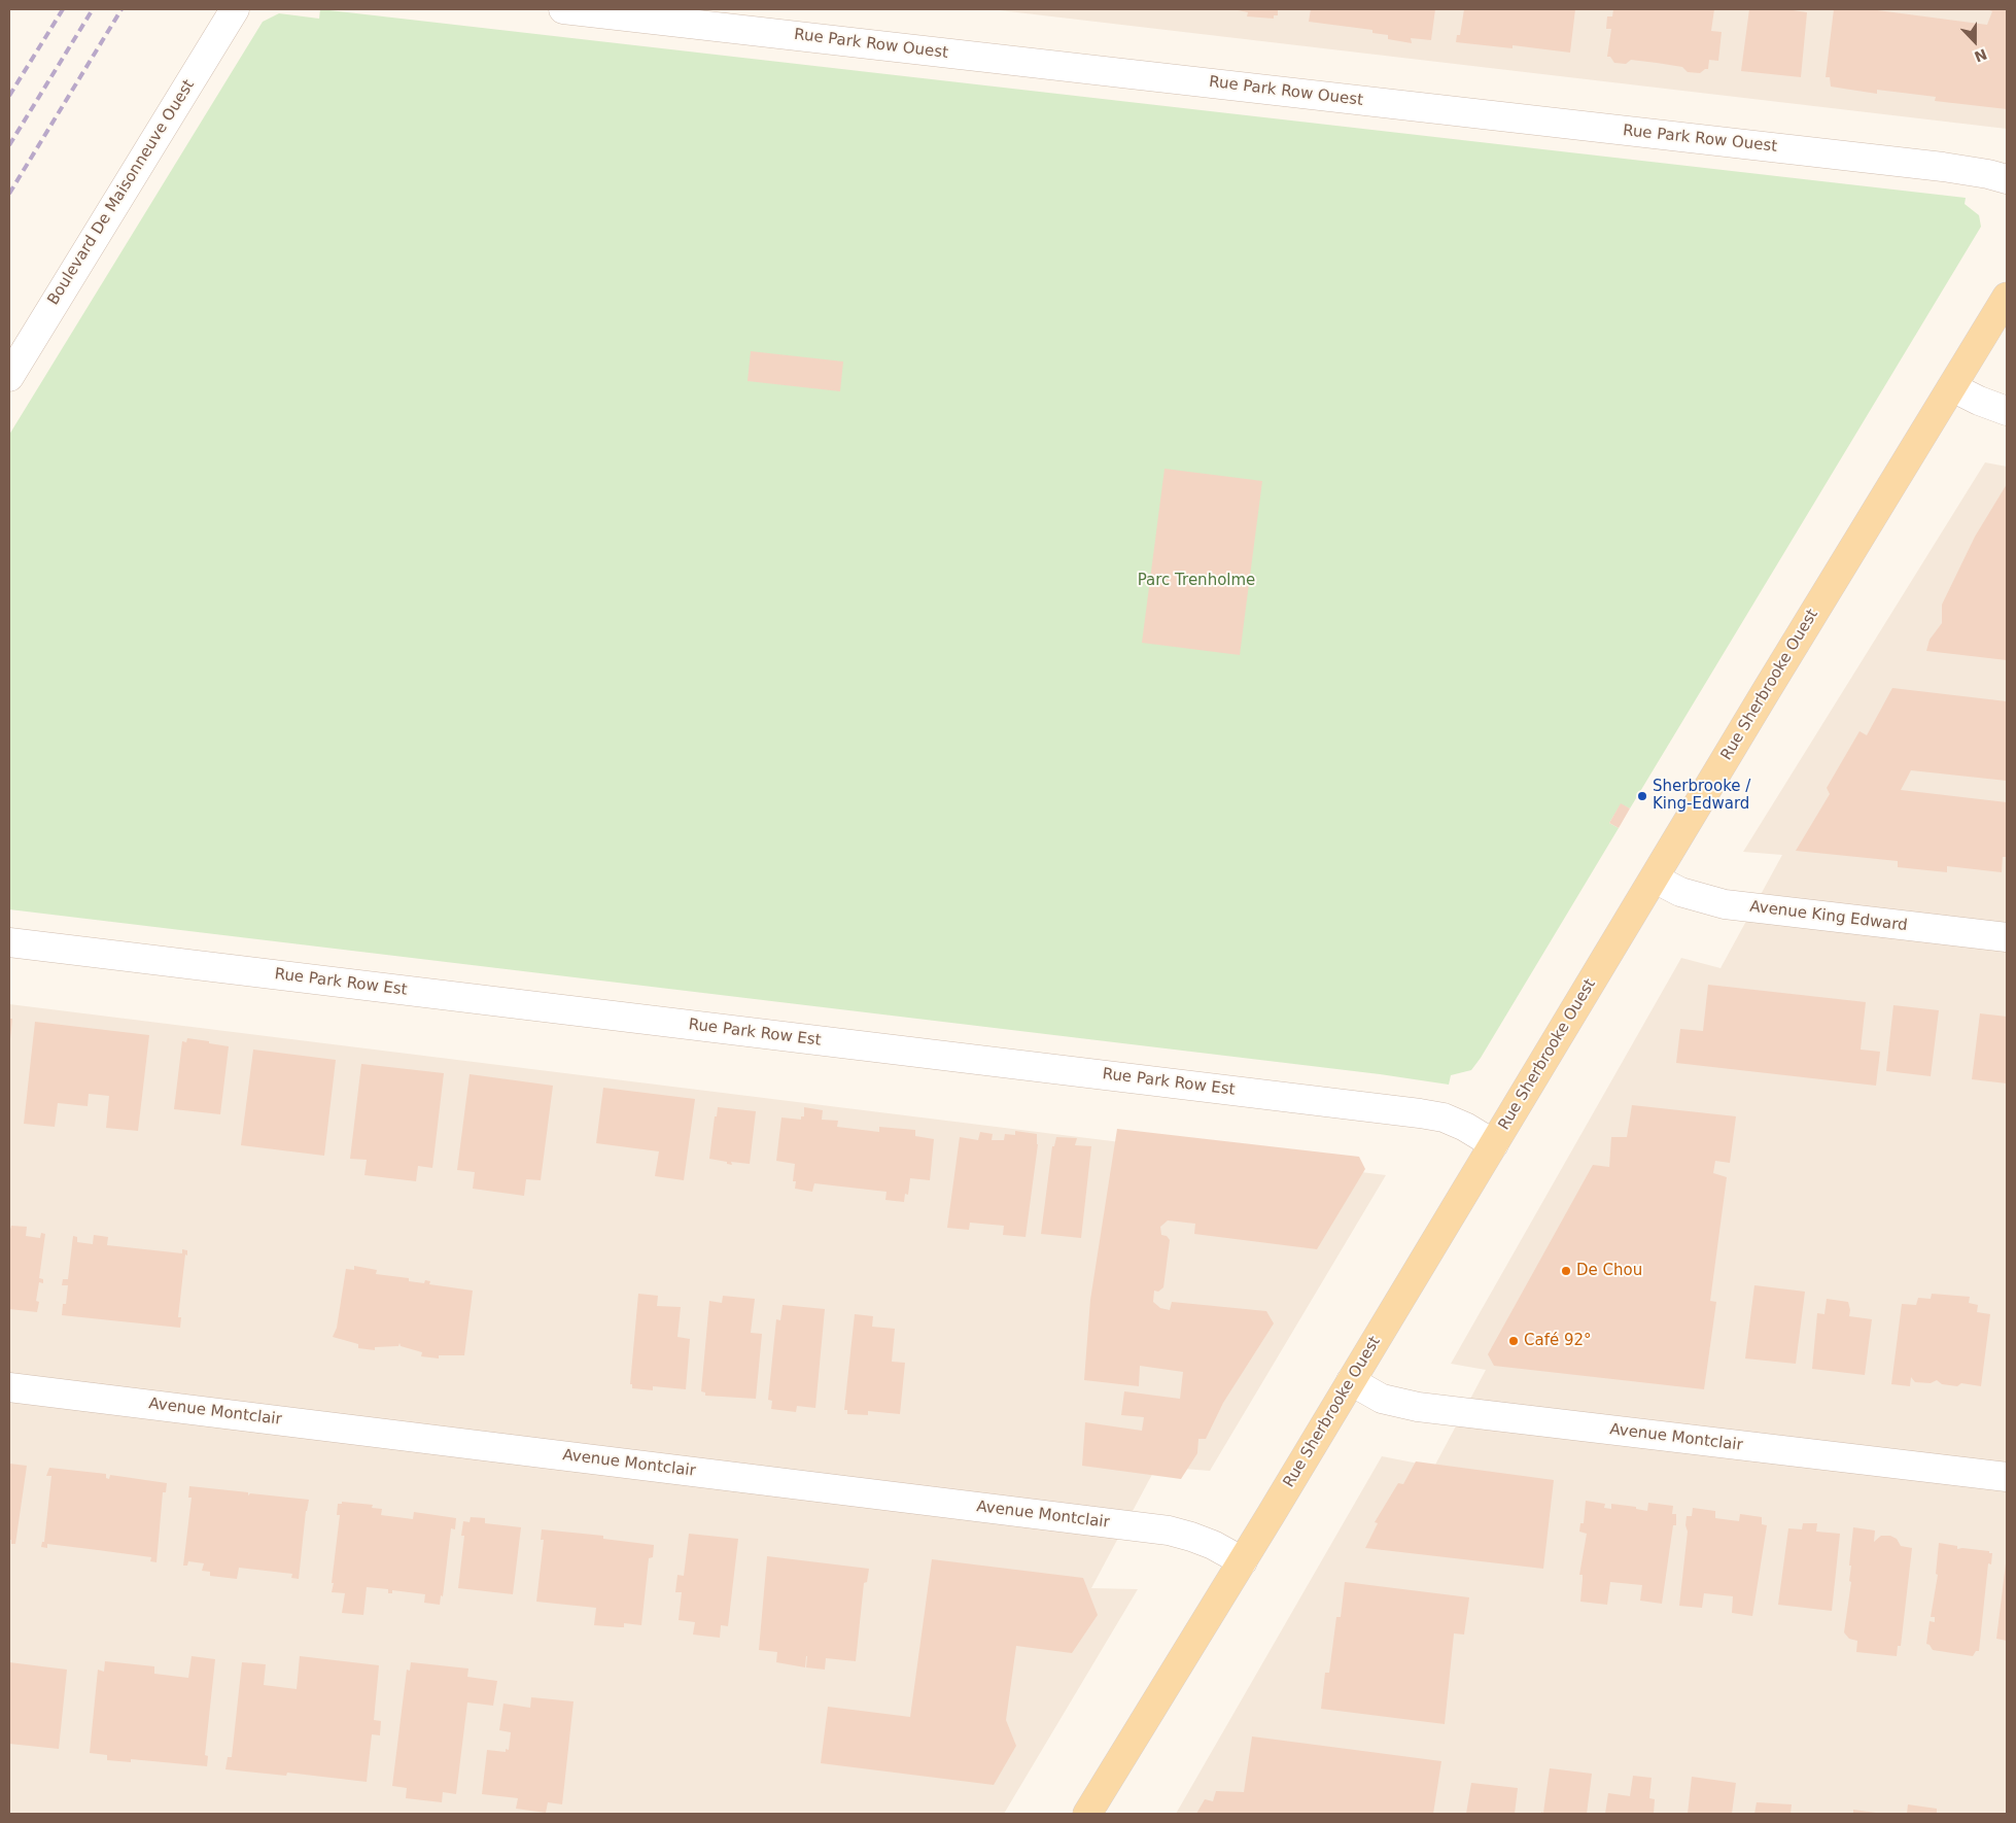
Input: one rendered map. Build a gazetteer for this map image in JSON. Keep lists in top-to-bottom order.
{
  "streets": {
    "main road": ["Rue Sherbrooke Ouest"],
    "street": [
      "Rue Park Row Ouest",
      "Boulevard De Maisonneuve Ouest",
      "Avenue King Edward",
      "Rue Park Row Est",
      "Avenue Montclair"
    ]
  },
  "crossings": [
    ["Rue Sherbrooke Ouest", "Avenue King Edward"],
    ["Rue Sherbrooke Ouest", "Rue Park Row Est"],
    ["Rue Sherbrooke Ouest", "Avenue Montclair"]
  ],
  "parks": ["Parc Trenholme"],
  "places": ["Sherbrooke / King-Edward", "De Chou", "Café 92°"],
  "north": "bottom"
}
